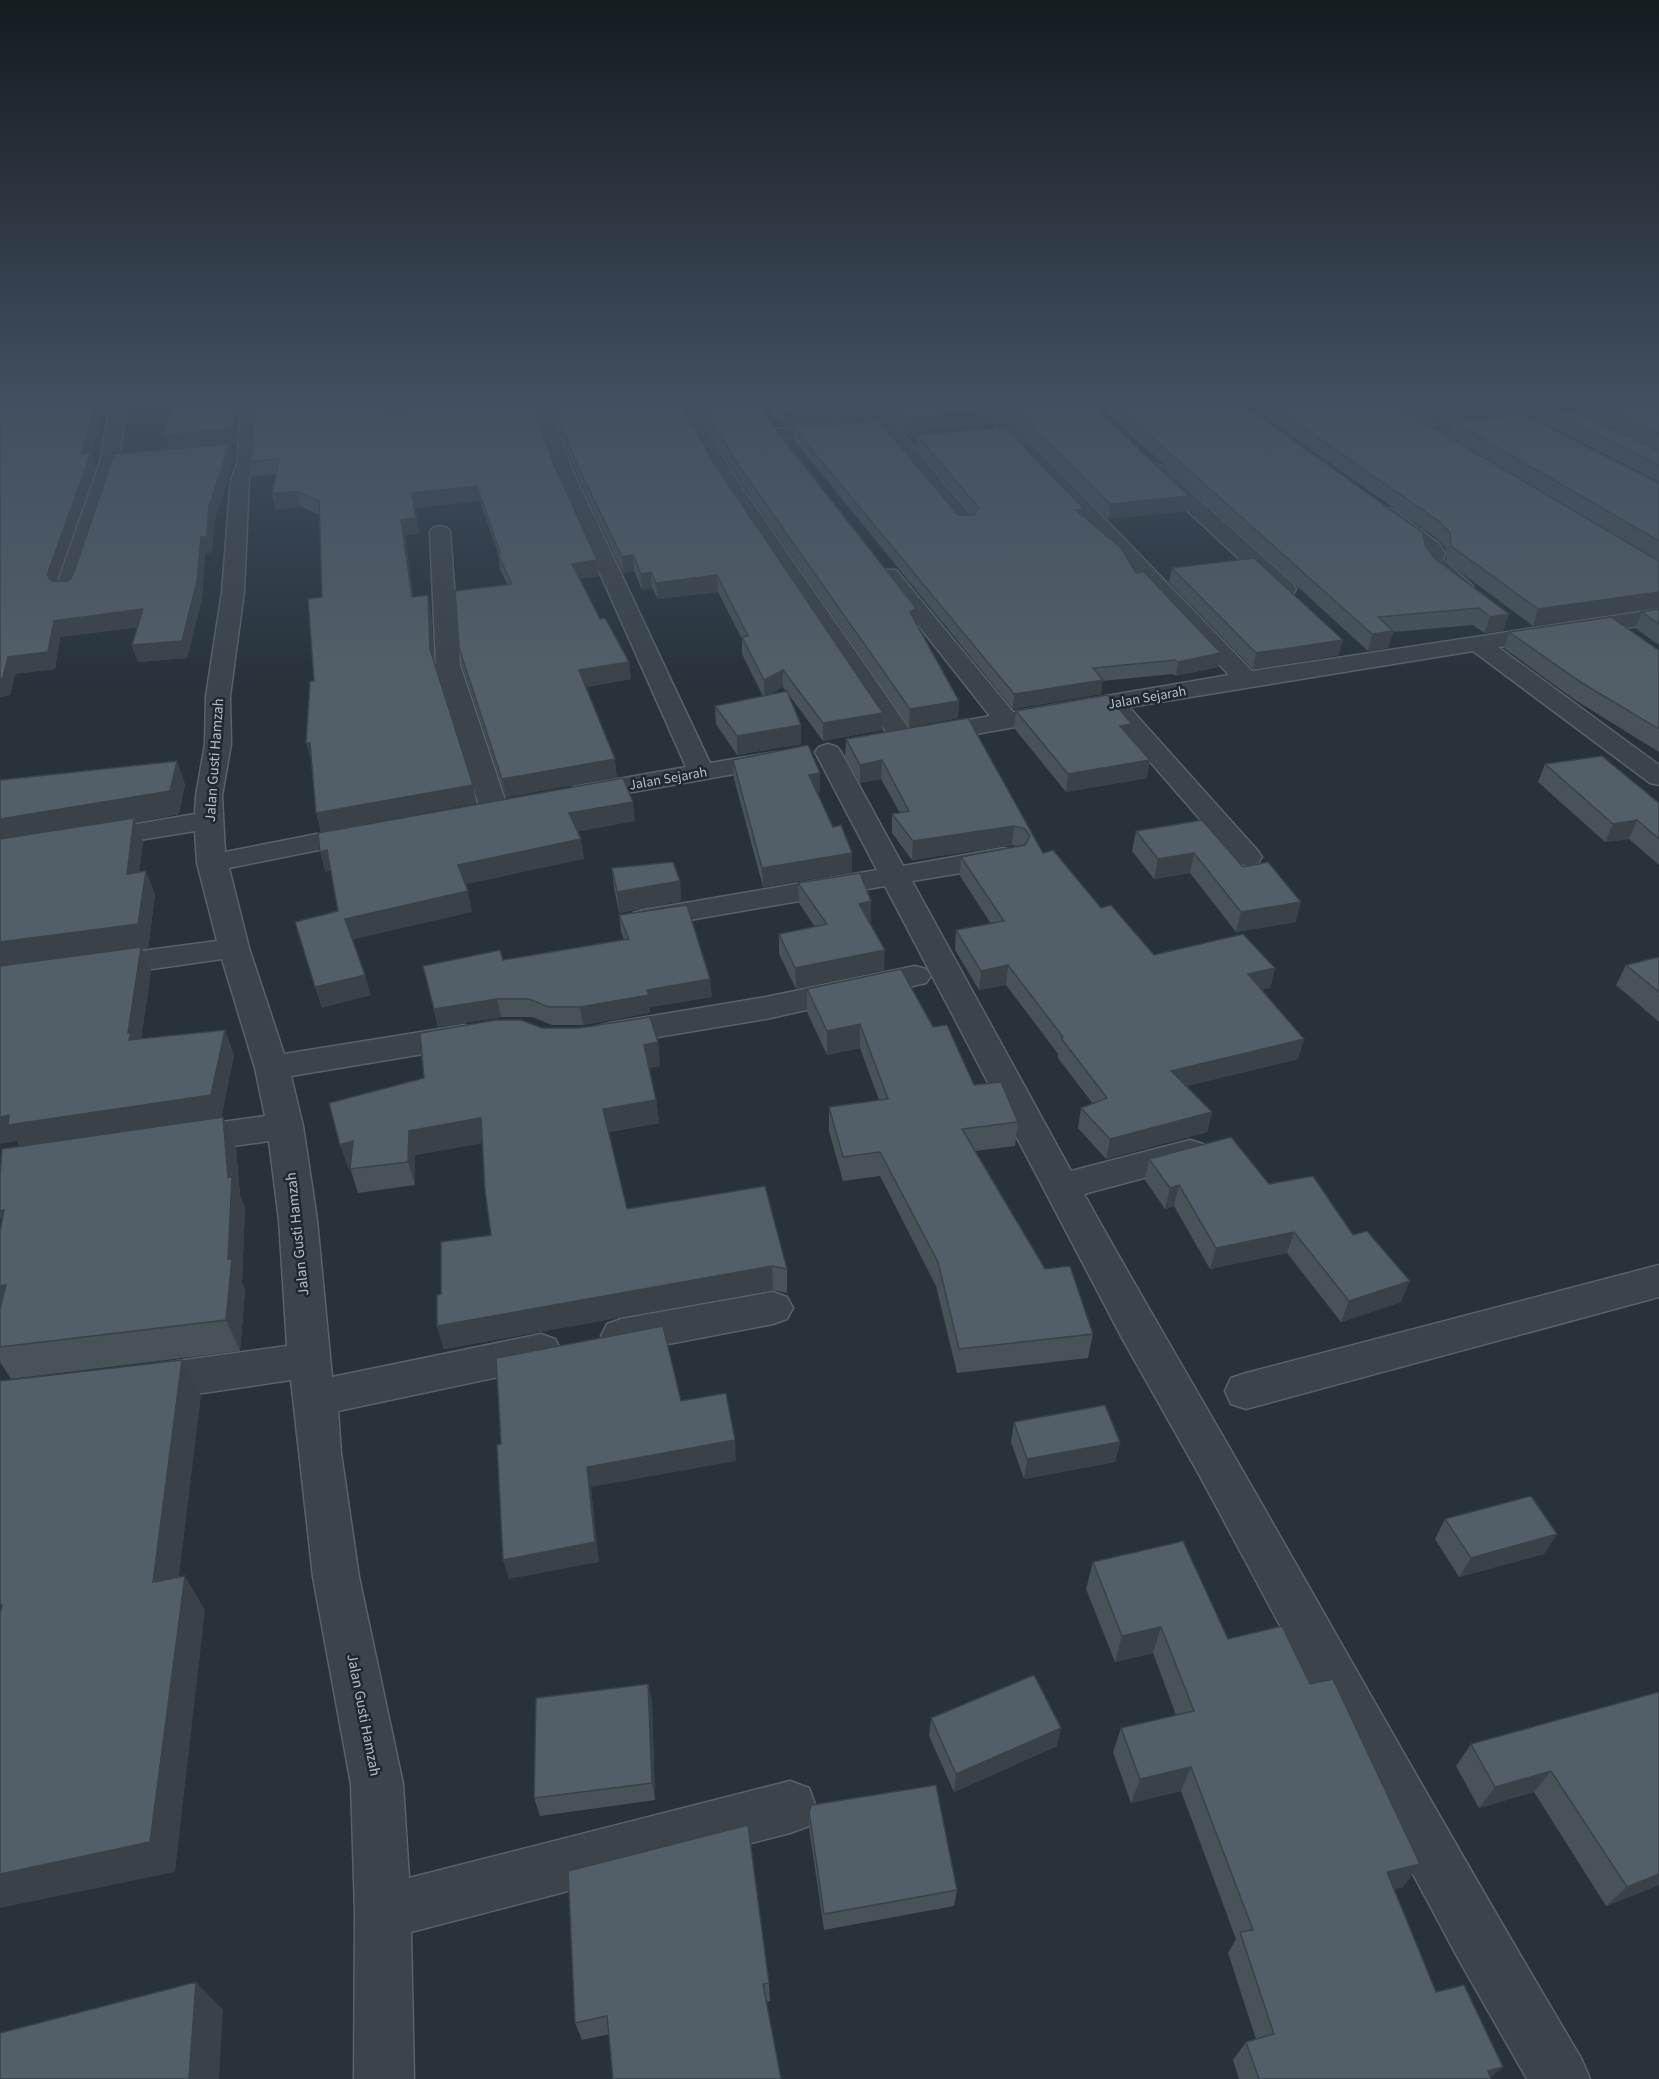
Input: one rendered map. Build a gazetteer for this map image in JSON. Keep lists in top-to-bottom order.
{
  "streets": {
    "street": ["Jalan Sejarah", "Jalan Gusti Hamzah"]
  }
}
